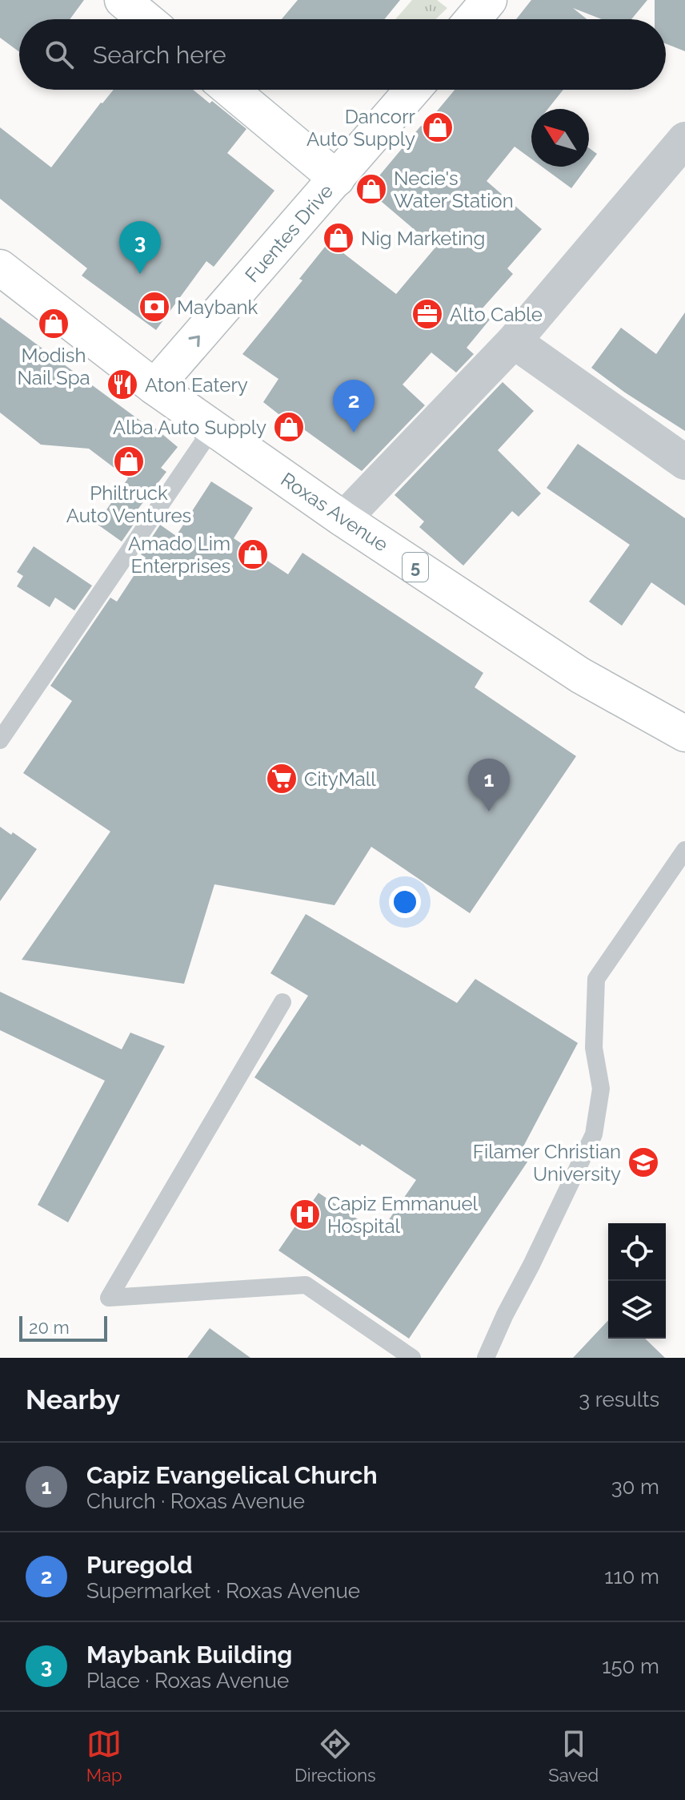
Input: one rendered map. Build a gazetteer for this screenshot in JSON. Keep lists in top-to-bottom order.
{
  "streets": {
    "main road": ["Fuentes Drive", "Roxas Avenue", "5"]
  },
  "crossings": [
    ["Fuentes Drive", "Roxas Avenue"]
  ],
  "one_way": ["Fuentes Drive"],
  "places": {
    "shop": [
      "Dancorr Auto Supply",
      "Necie's Water Station",
      "Nig Marketing",
      "Modish Nail Spa",
      "Alba Auto Supply",
      "Philtruck Auto Ventures",
      "Amado Lim Enterprises"
    ],
    "bank": ["Maybank"],
    "office": ["Alto Cable"],
    "restaurant": ["Aton Eatery"],
    "supermarket": ["CityMall"],
    "school or university": ["Filamer Christian University"],
    "hospital": ["Capiz Emmanuel Hospital"]
  },
  "scale_bar": "20 m",
  "north": "top left",
  "page": {
    "search": "Search here",
    "pins": ["3", "2", "1"],
    "scale": "20 m",
    "heading": ["Nearby", "3 results"],
    "list": [
      {
        "mark": "1",
        "name": "Capiz Evangelical Church",
        "note": "Church · Roxas Avenue",
        "value": "30 m"
      },
      {
        "mark": "2",
        "name": "Puregold",
        "note": "Supermarket · Roxas Avenue",
        "value": "110 m"
      },
      {
        "mark": "3",
        "name": "Maybank Building",
        "note": "Place · Roxas Avenue",
        "value": "150 m"
      }
    ],
    "nav": ["Map", "Directions", "Saved"]
  }
}
